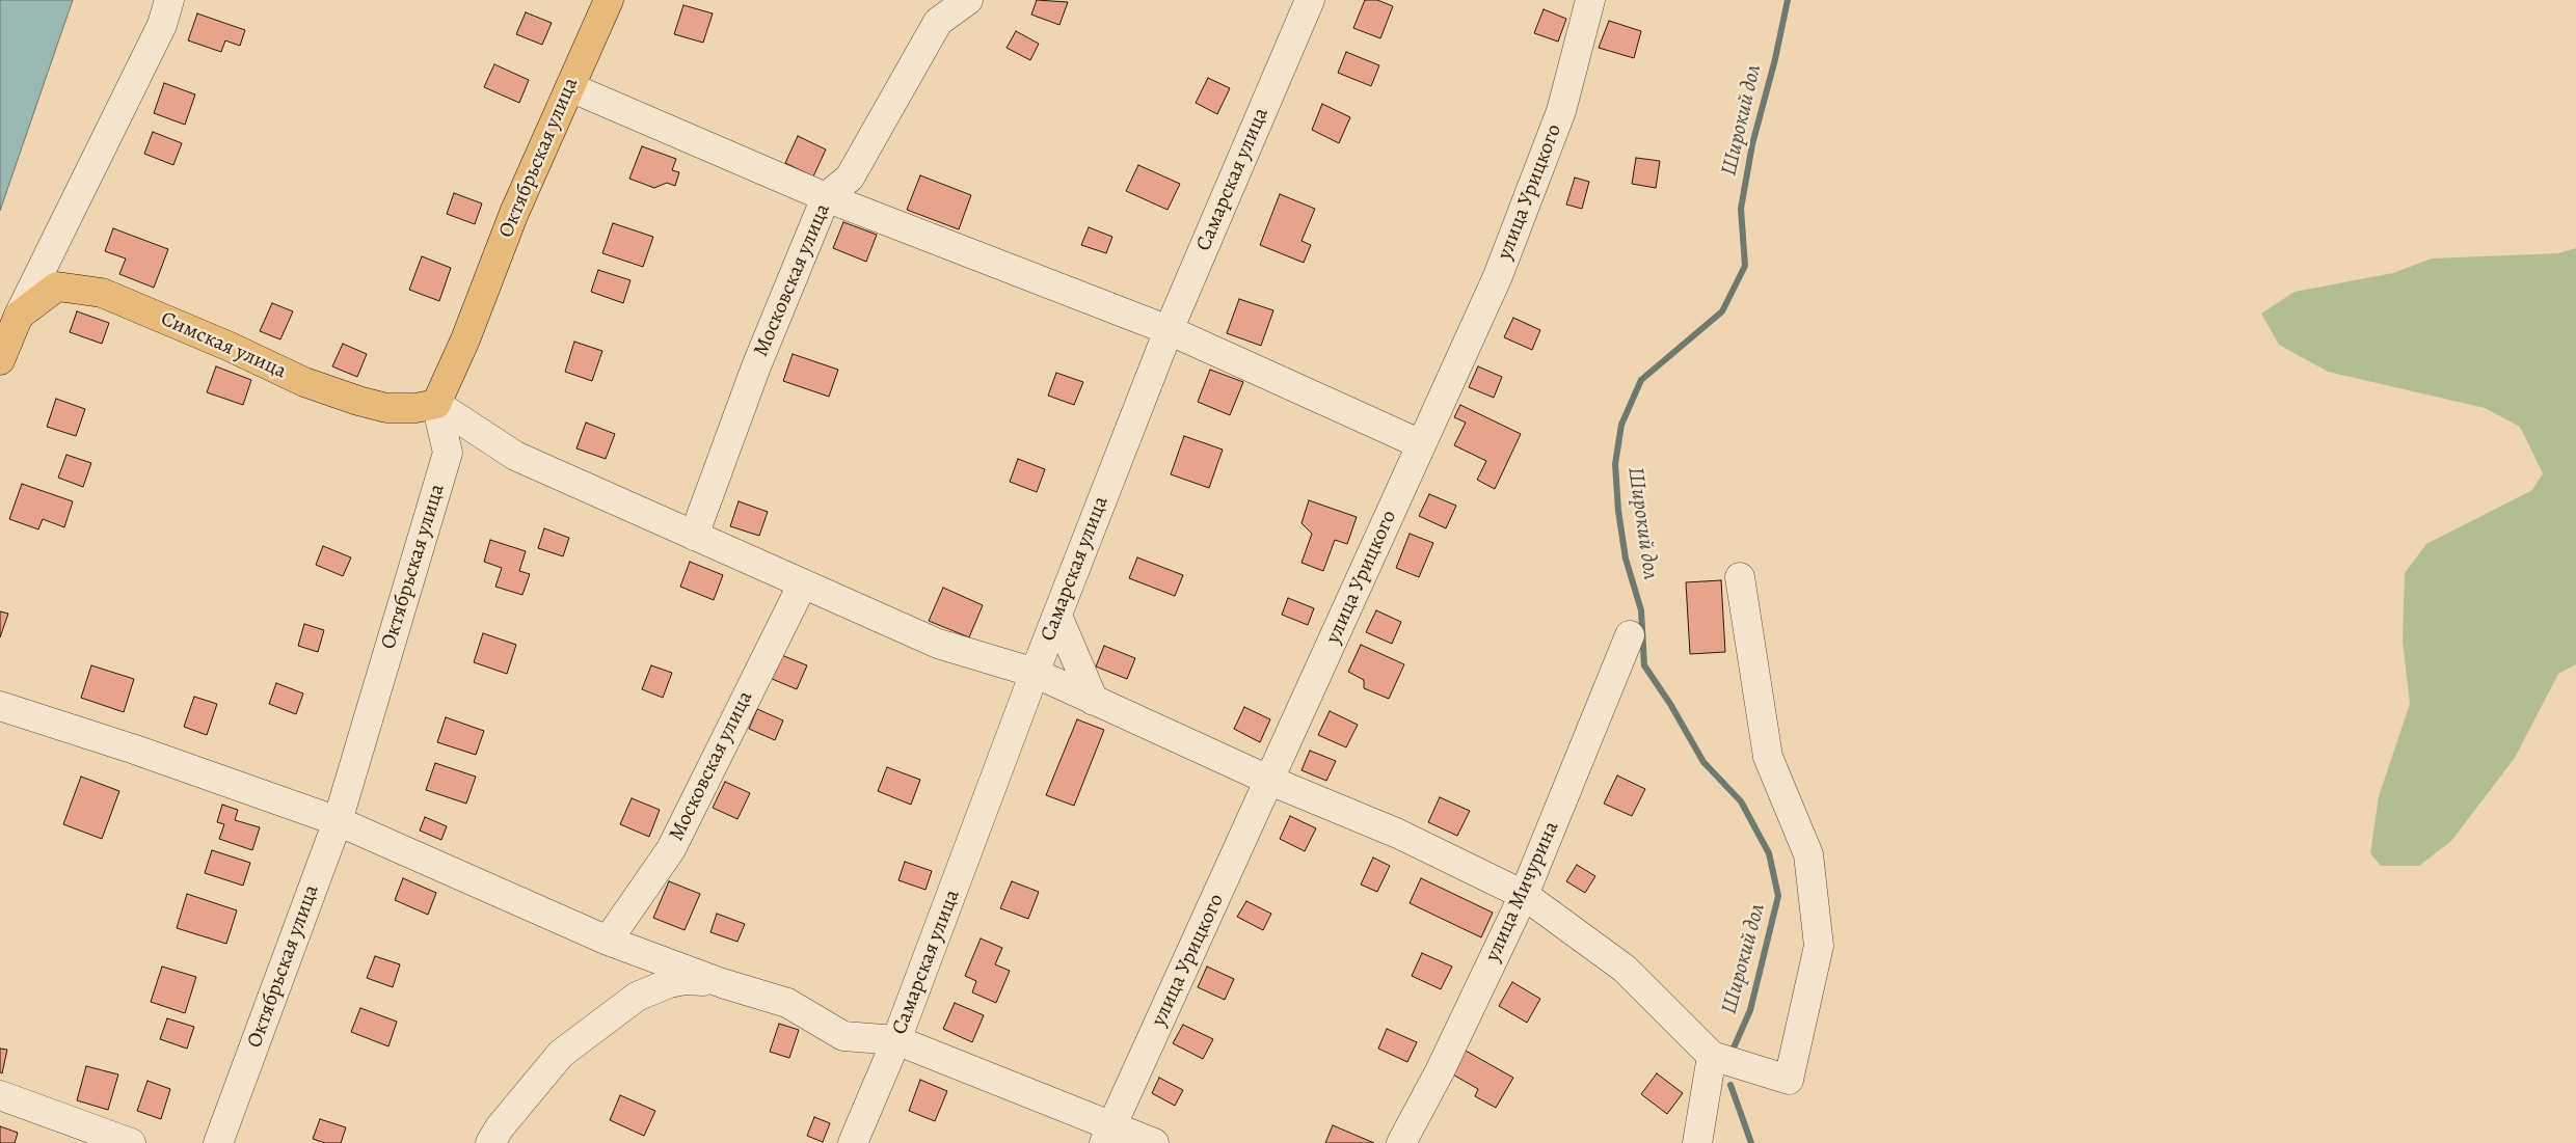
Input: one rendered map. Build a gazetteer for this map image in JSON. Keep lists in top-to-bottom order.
{
  "streets": {
    "main road": ["Октябрьская улица", "Симская улица"],
    "street": [
      "Самарская улица",
      "улица Урицкого",
      "Московская улица",
      "улица Мичурина"
    ]
  },
  "crossings": [
    ["Октябрьская улица", "Симская улица"]
  ],
  "water": ["Широкий дол"]
}
